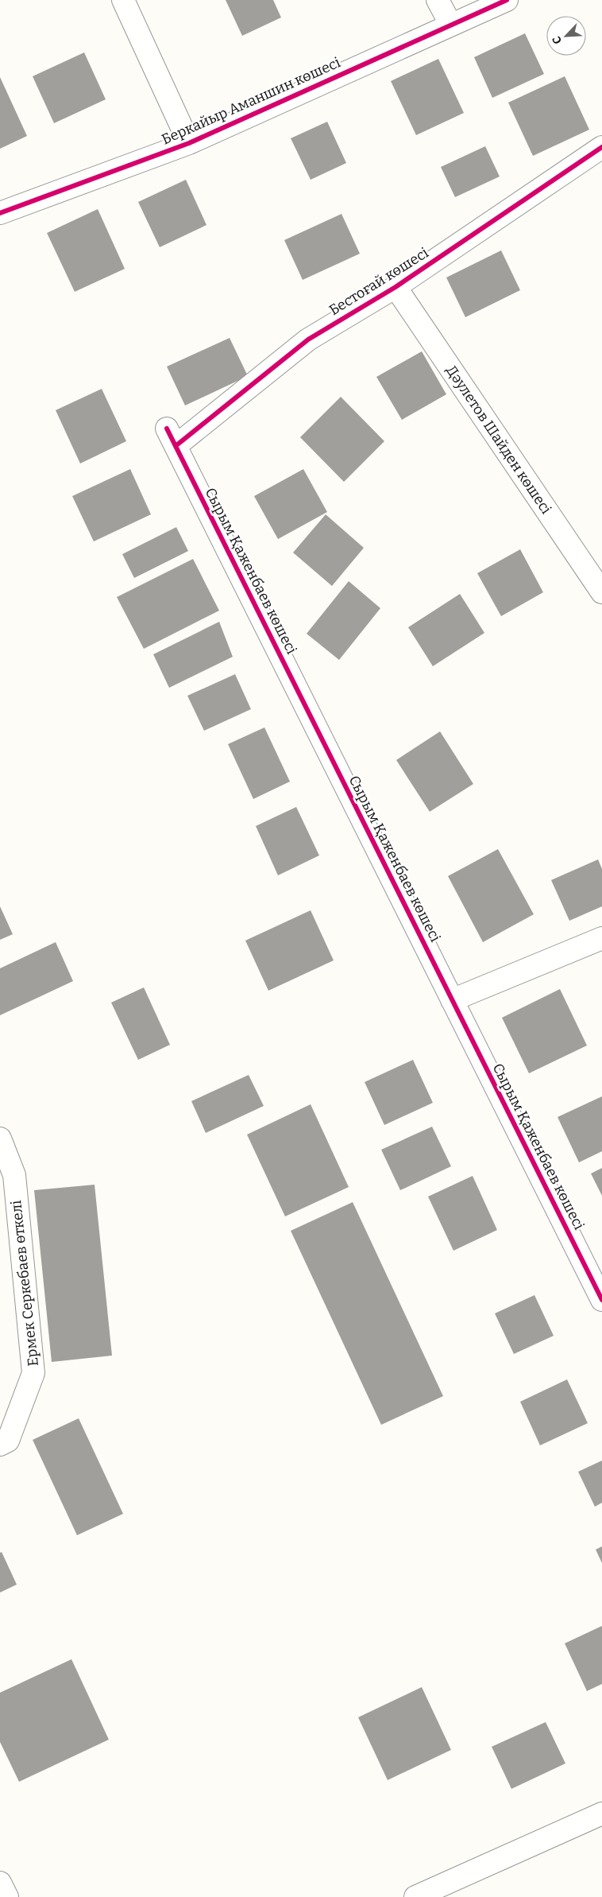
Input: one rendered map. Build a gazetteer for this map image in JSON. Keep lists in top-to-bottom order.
{
  "streets": {
    "street": [
      "Беркайыр Аманшин көшесі",
      "Бестоғай көшесі",
      "Дәулетов Шайден көшесі",
      "Сырым Қаженбаев көшесі",
      "Ермек Серкебаев өткелі"
    ]
  },
  "crossings": [
    ["Бестоғай көшесі", "Дәулетов Шайден көшесі"],
    ["Бестоғай көшесі", "Сырым Қаженбаев көшесі"]
  ],
  "north": "bottom left"
}
